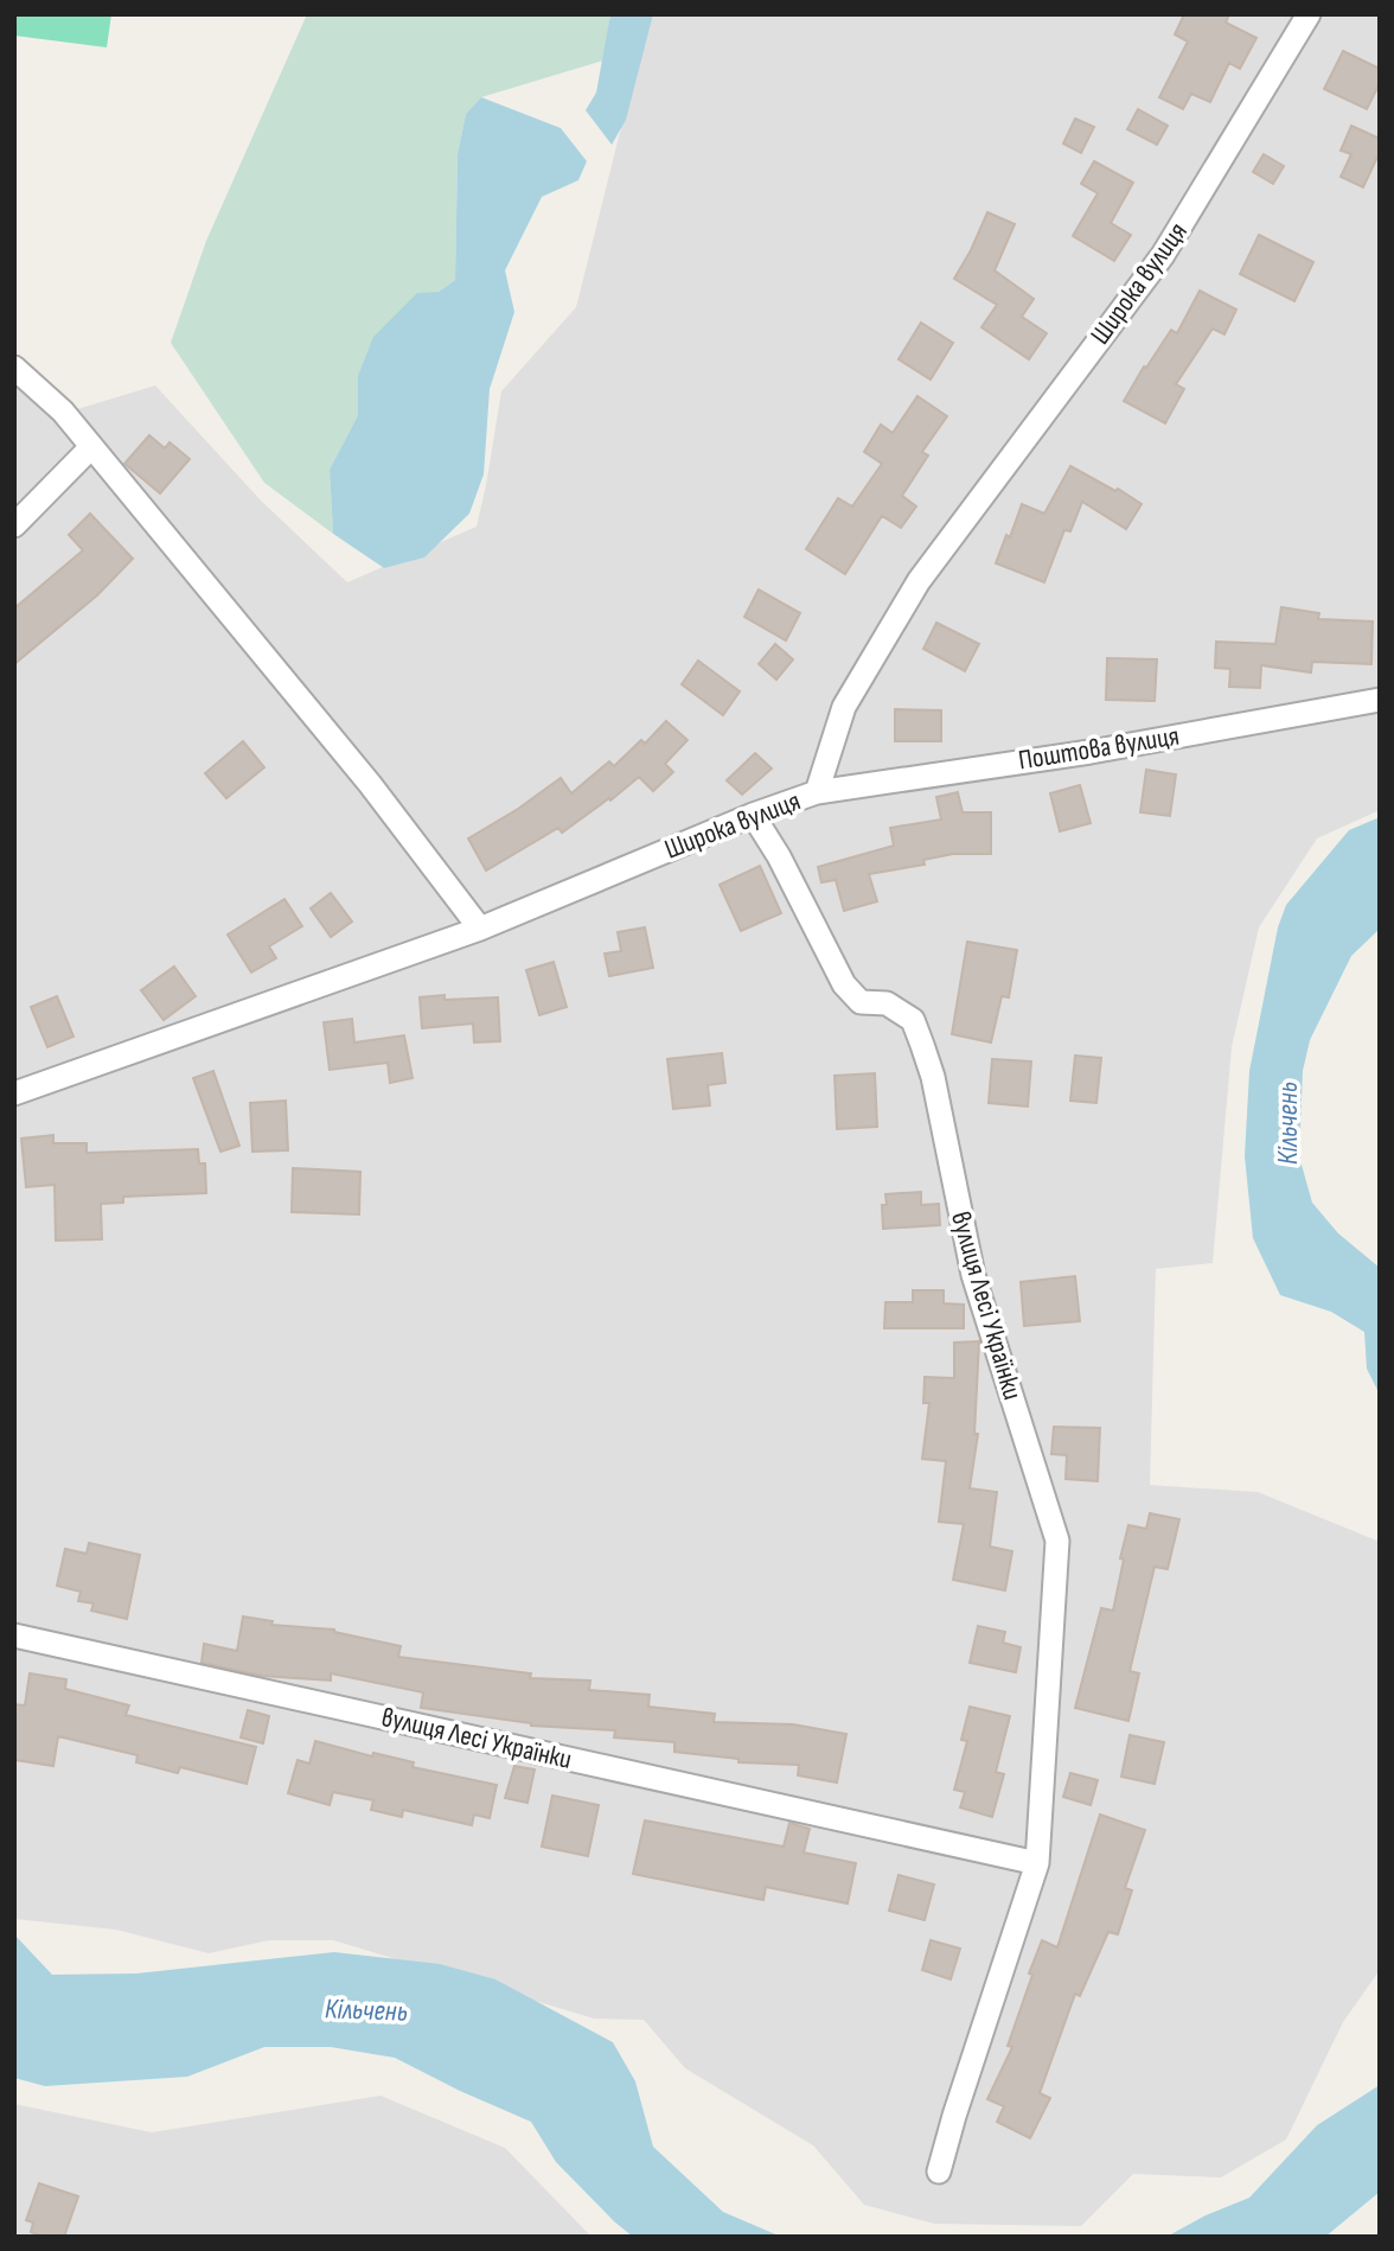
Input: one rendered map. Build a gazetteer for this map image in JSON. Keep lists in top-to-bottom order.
{
  "streets": {
    "street": ["Широка вулиця", "Поштова вулиця", "вулиця Лесі Українки"]
  },
  "crossings": [
    ["Широка вулиця", "Поштова вулиця"],
    ["Широка вулиця", "вулиця Лесі Українки"]
  ],
  "water": ["Кільчень"]
}
